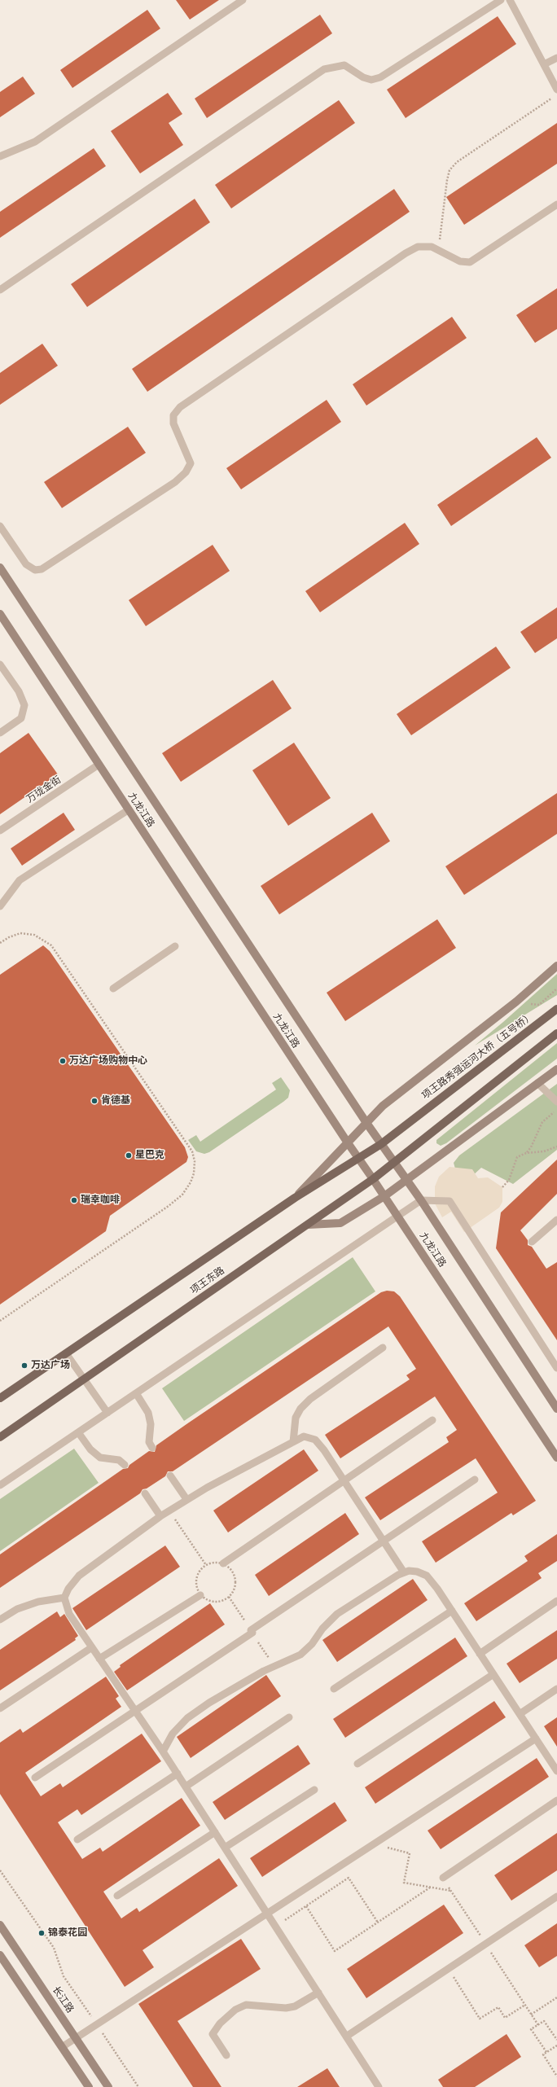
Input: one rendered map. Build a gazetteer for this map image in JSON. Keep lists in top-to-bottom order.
{
  "streets": {
    "main road": ["项王路秀强运河大桥（五号桥）", "项王东路"],
    "street": ["九龙江路", "长江路"],
    "lane": ["万珑金街"]
  },
  "crossings": [
    ["万珑金街", "九龙江路"],
    ["九龙江路", "项王东路"],
    ["项王路秀强运河大桥（五号桥）", "项王东路"]
  ],
  "places": [
    "万达广场购物中心",
    "肯德基",
    "星巴克",
    "瑞幸咖啡",
    "万达广场",
    "锦泰花园"
  ]
}
